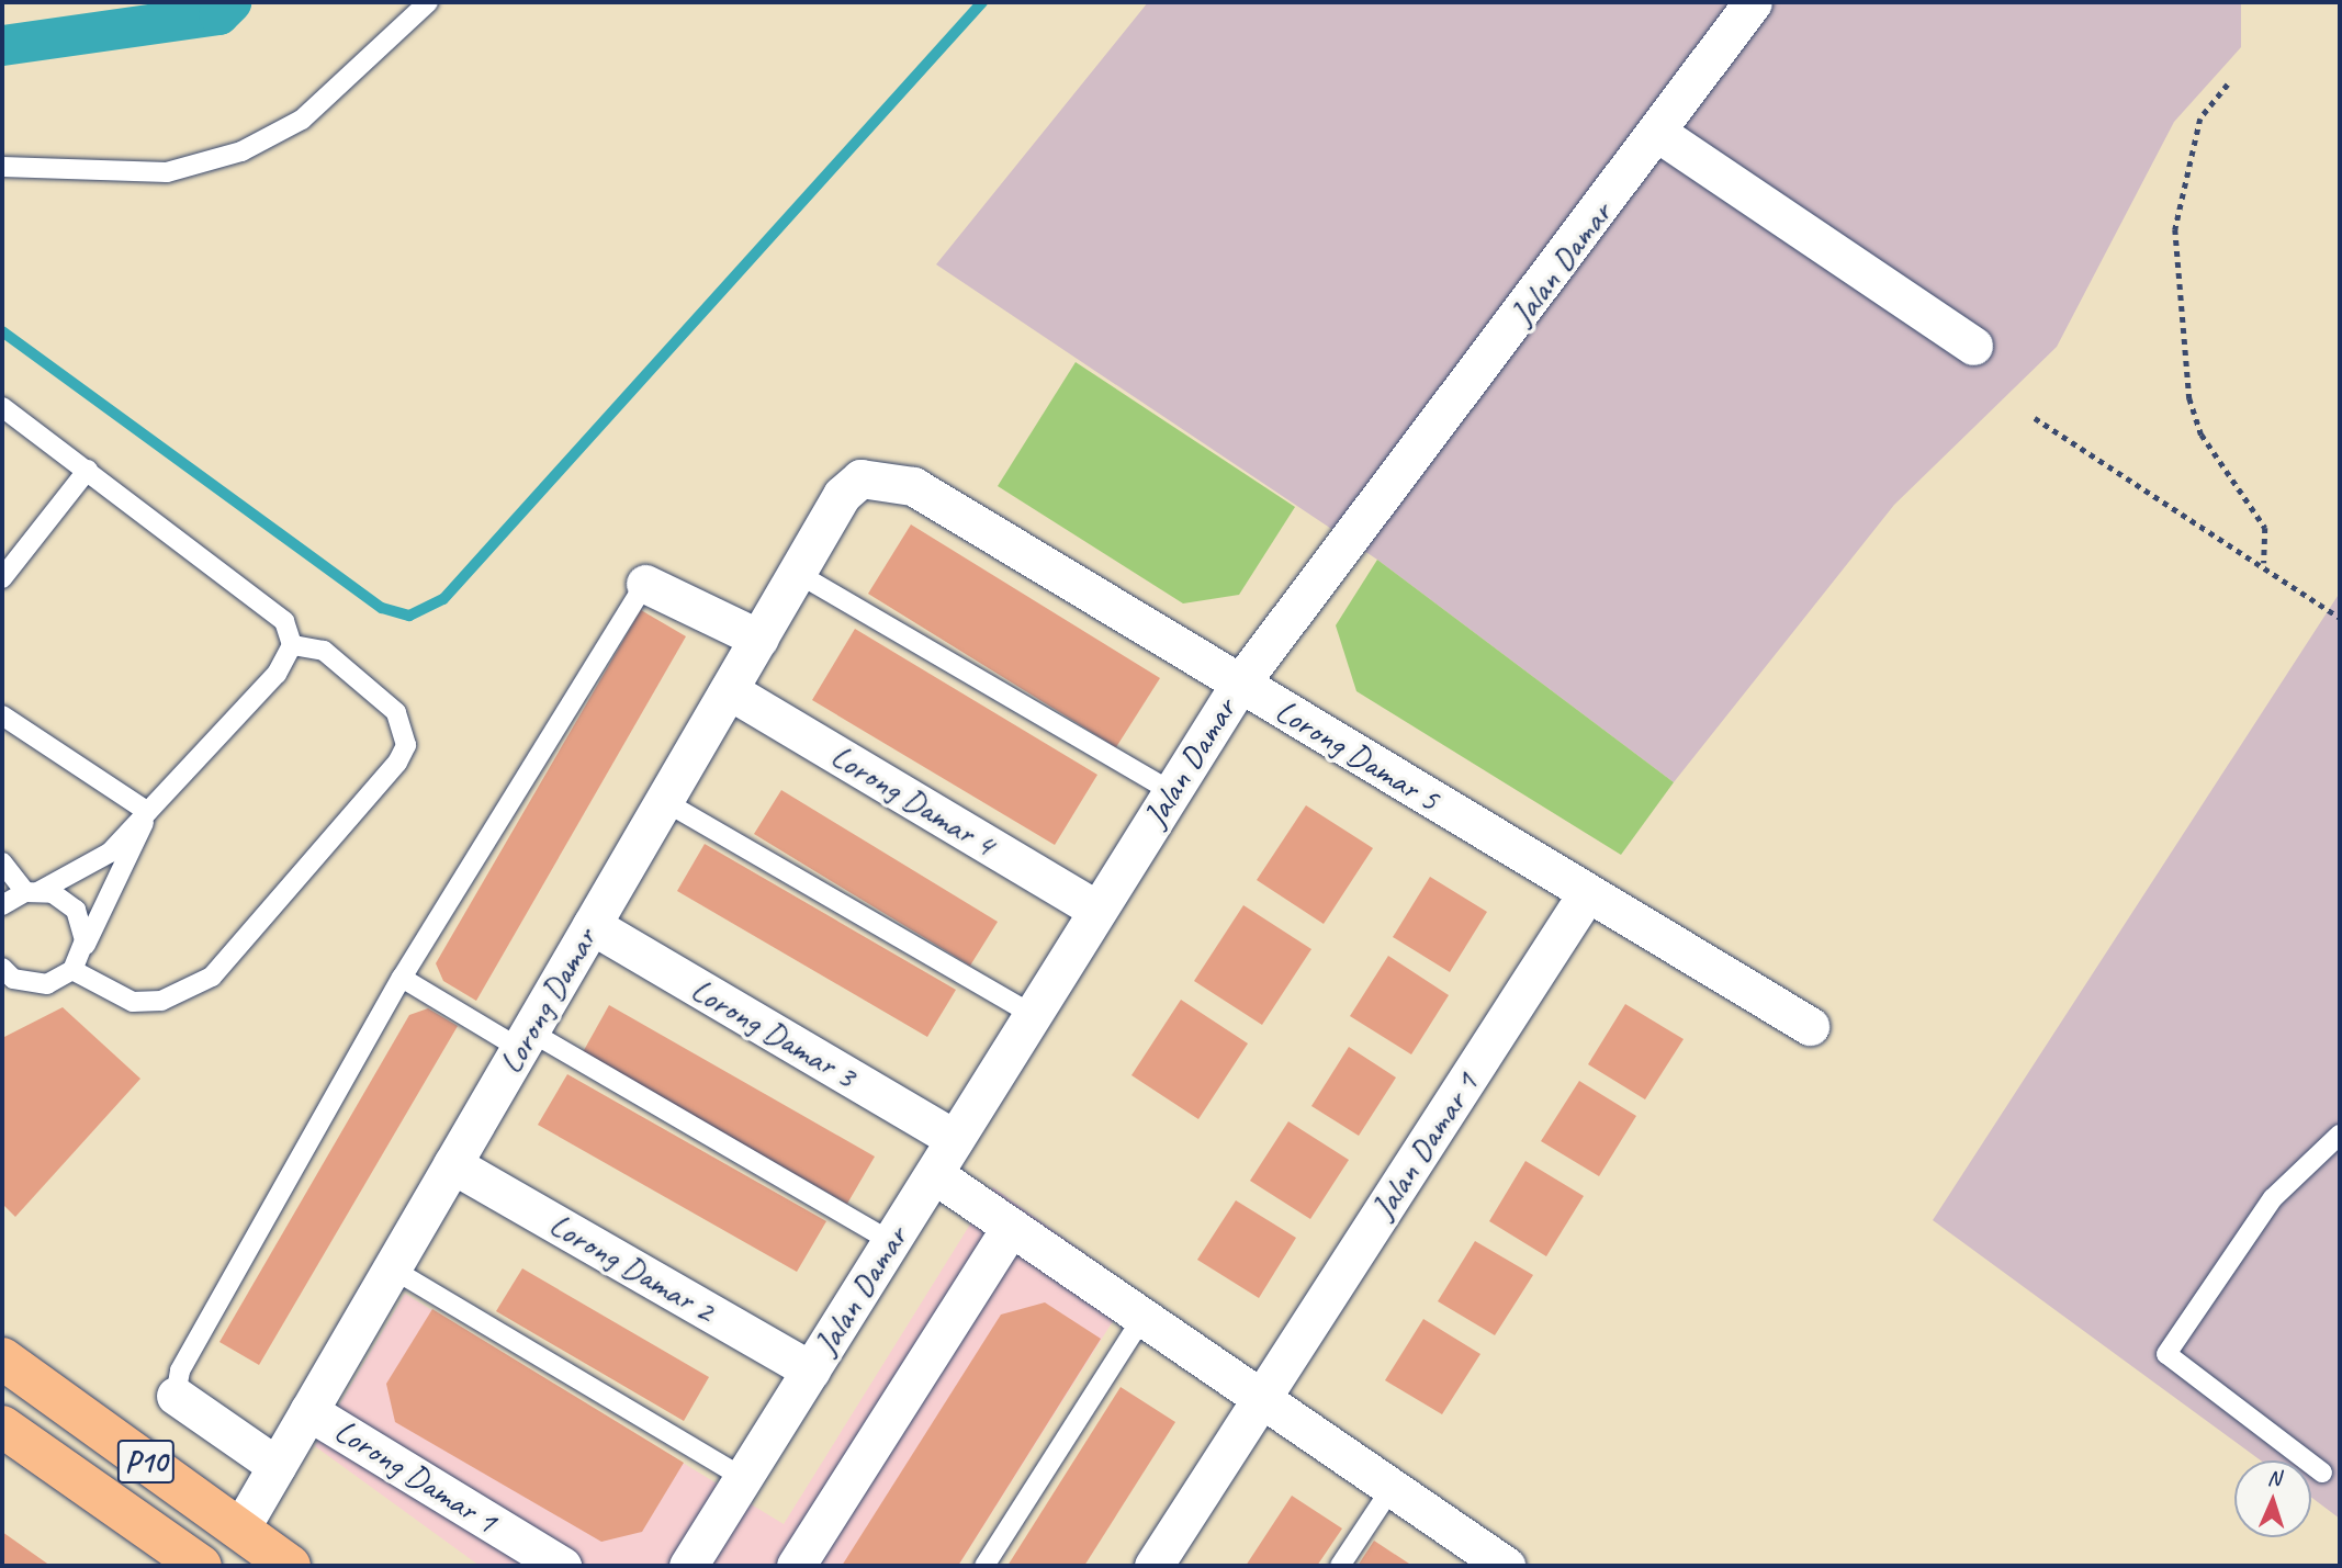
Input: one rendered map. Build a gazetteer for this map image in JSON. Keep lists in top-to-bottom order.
{
  "streets": {
    "highway": ["P10"],
    "street": [
      "Jalan Damar",
      "Lorong Damar 5",
      "Lorong Damar 4",
      "Lorong Damar",
      "Lorong Damar 3",
      "Jalan Damar 1",
      "Lorong Damar 2",
      "Lorong Damar 1"
    ]
  },
  "crossings": [
    ["Jalan Damar", "Lorong Damar 5"],
    ["Jalan Damar", "Lorong Damar 4"],
    ["Jalan Damar", "Lorong Damar 3"],
    ["Jalan Damar", "Lorong Damar 2"],
    ["Lorong Damar 5", "Lorong Damar"],
    ["Lorong Damar 5", "Jalan Damar 1"],
    ["Lorong Damar 4", "Lorong Damar"],
    ["Lorong Damar", "Lorong Damar 3"],
    ["Lorong Damar", "Lorong Damar 2"],
    ["Lorong Damar", "P10"],
    ["Lorong Damar", "Lorong Damar 1"]
  ],
  "north": "top"
}
